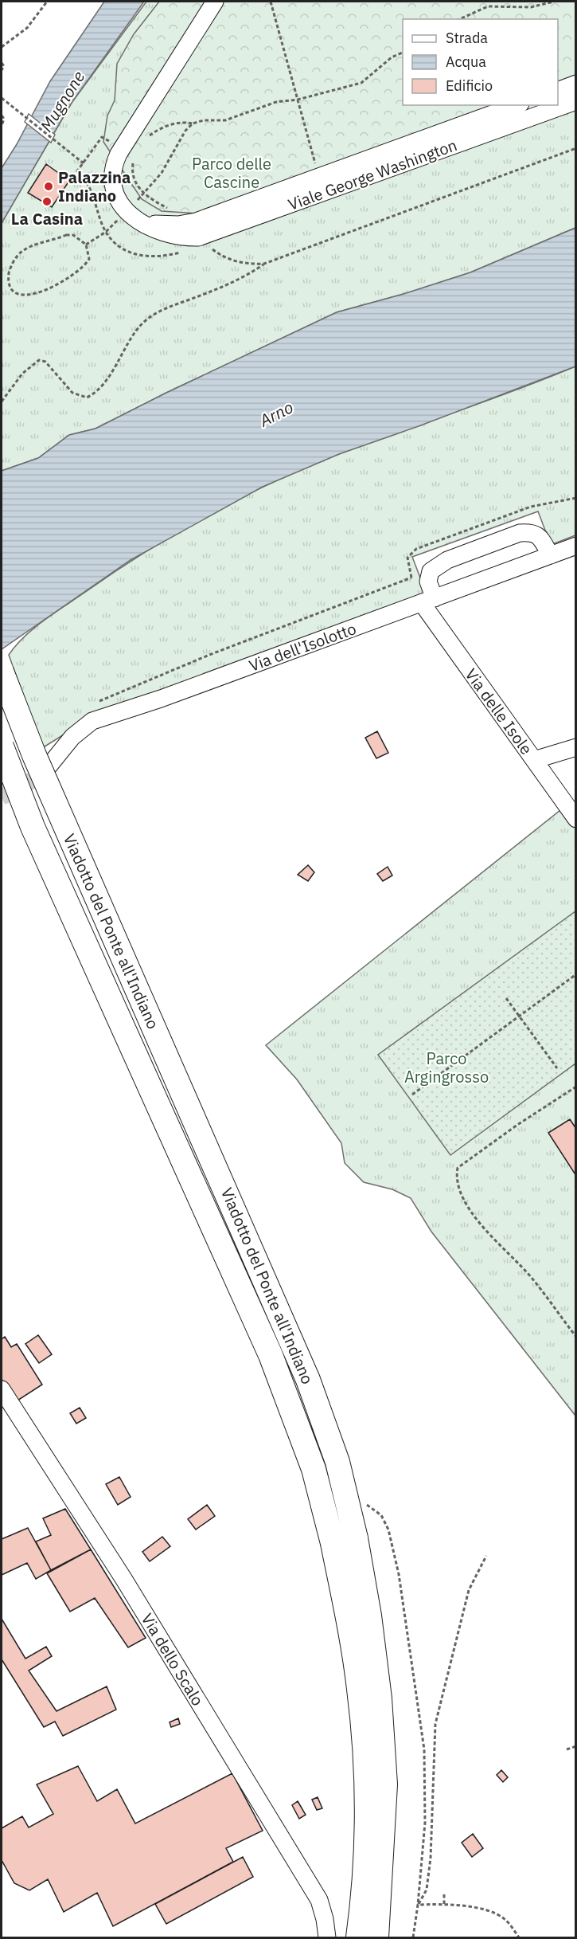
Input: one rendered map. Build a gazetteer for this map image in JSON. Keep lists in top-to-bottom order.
{
  "streets": {
    "highway": ["Viadotto del Ponte all'Indiano"],
    "street": [
      "Viale George Washington",
      "Via dell'Isolotto",
      "Via delle Isole",
      "Via dello Scalo"
    ]
  },
  "crossings": [
    ["Via dell'Isolotto", "Via delle Isole"]
  ],
  "water": ["Mugnone", "Arno"],
  "parks": ["Parco delle Cascine", "Parco Argingrosso"],
  "places": ["Palazzina Indiano", "La Casina"],
  "legend": ["Strada", "Acqua", "Edificio"]
}
